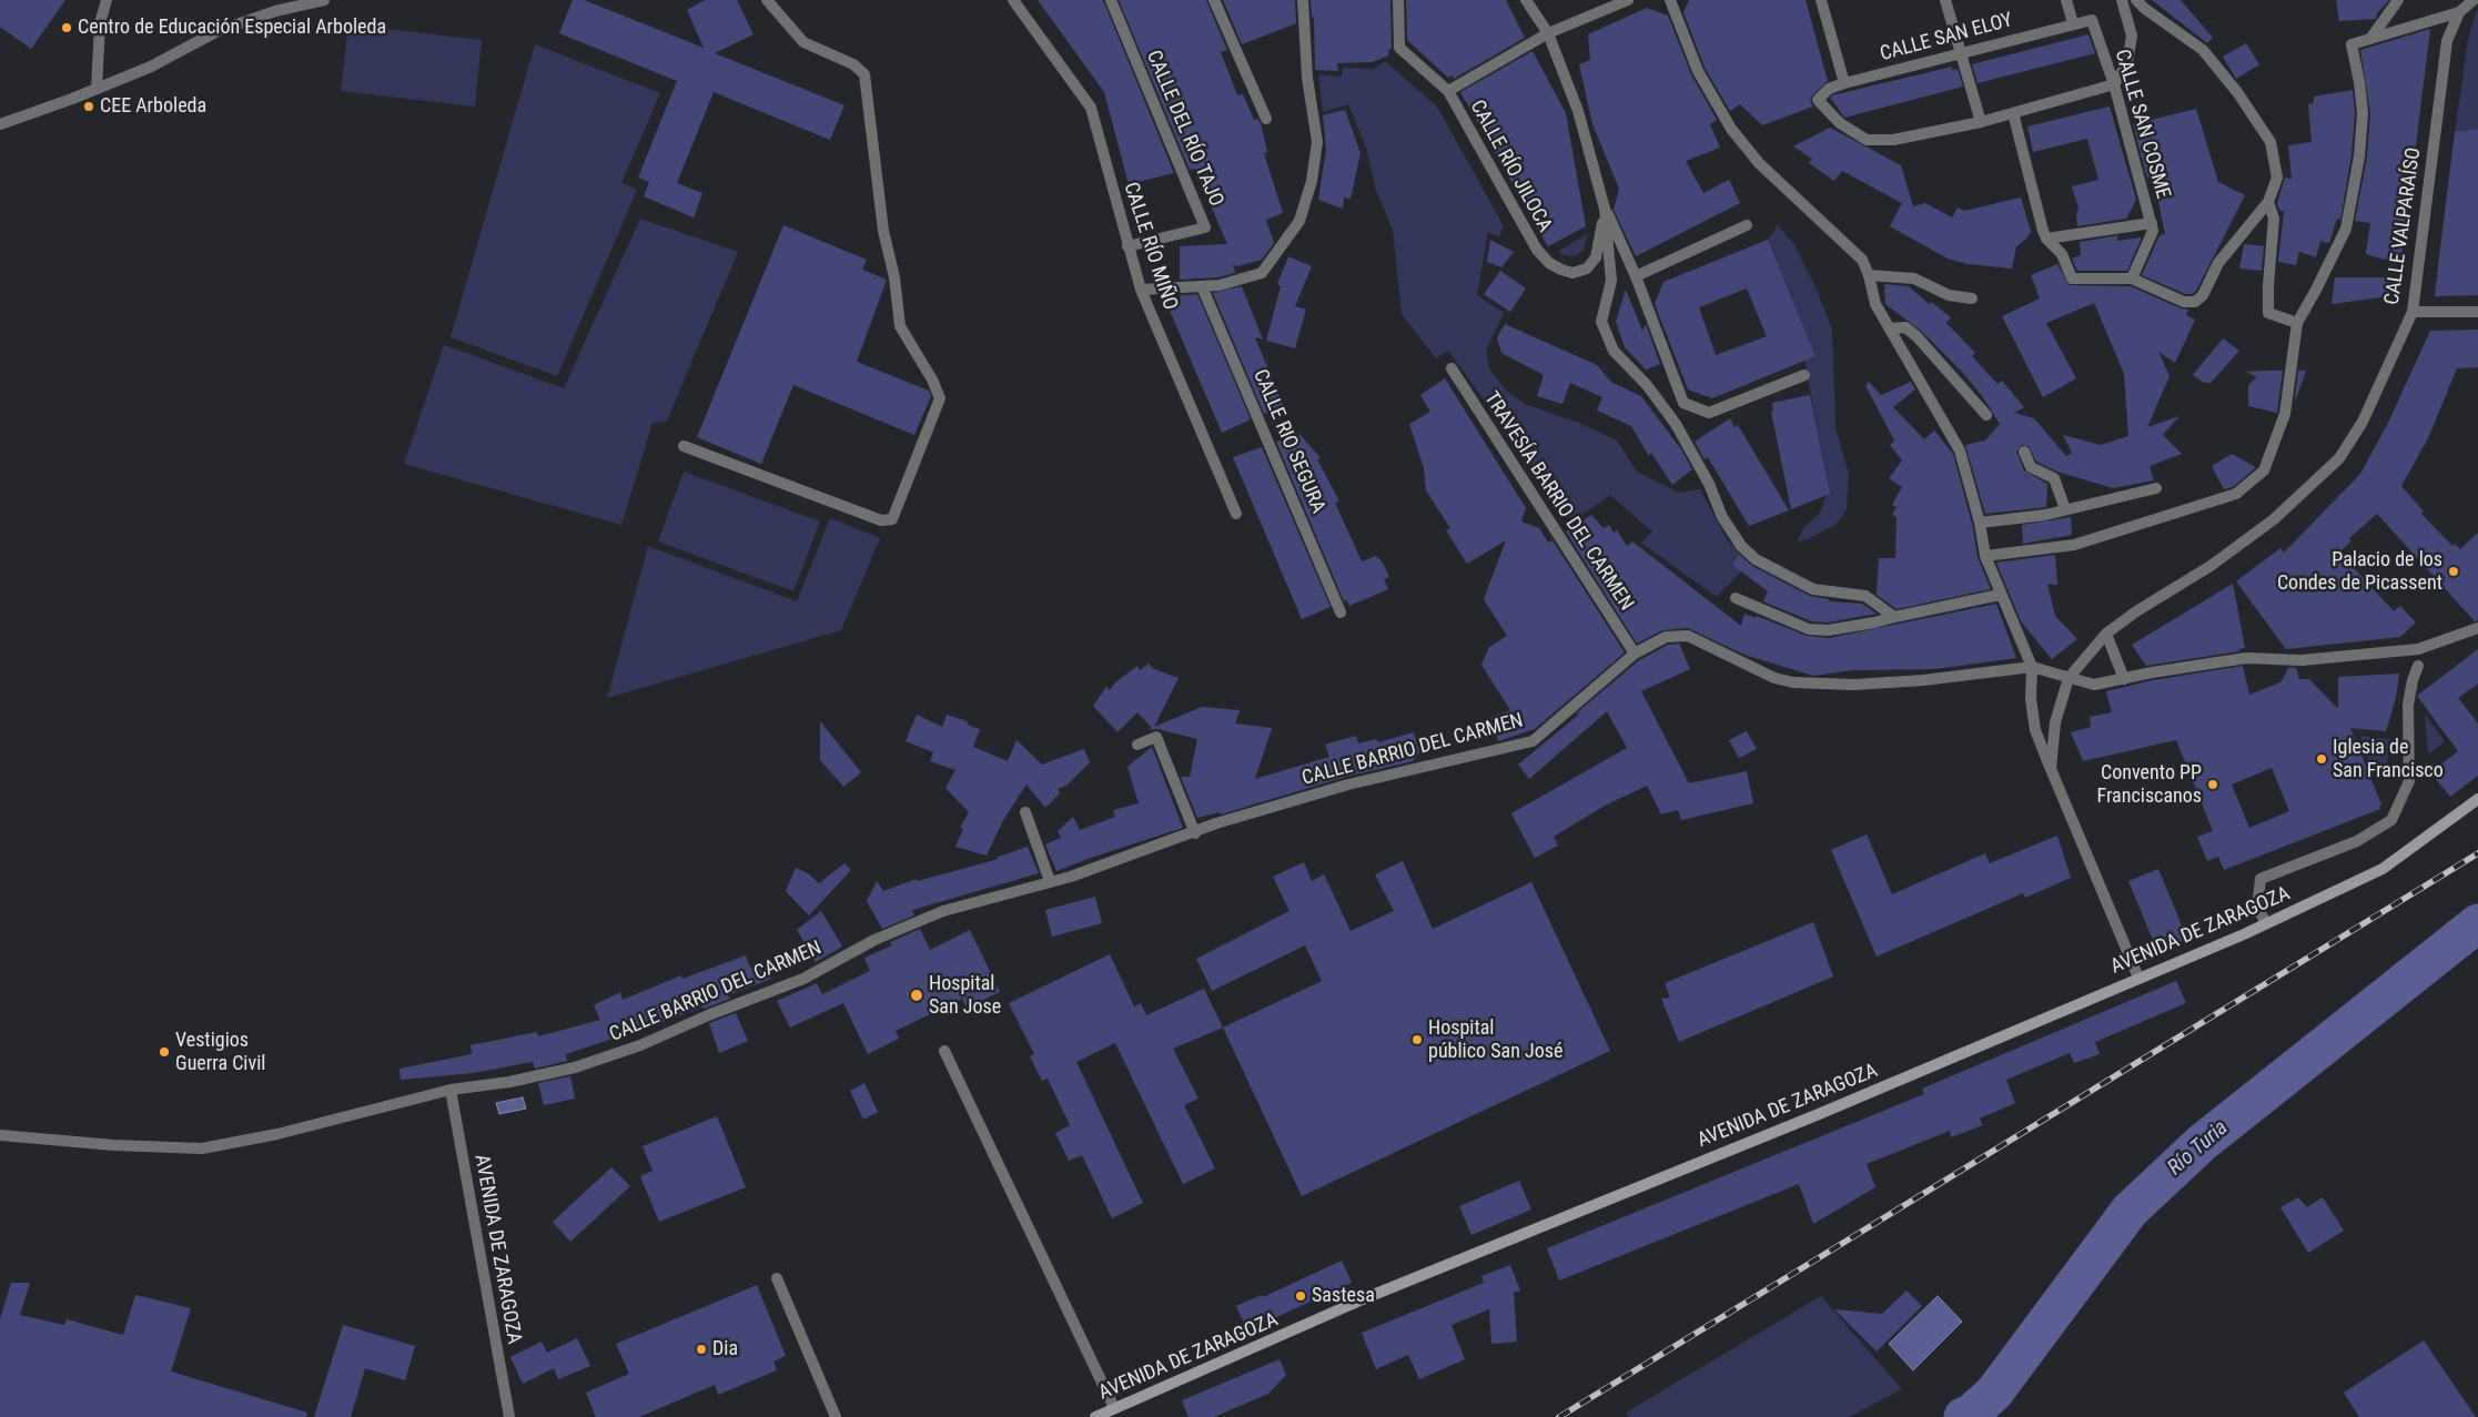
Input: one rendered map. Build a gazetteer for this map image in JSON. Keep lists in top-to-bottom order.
{
  "streets": {
    "main road": ["AVENIDA DE ZARAGOZA"],
    "street": [
      "CALLE SAN ELOY",
      "CALLE SAN COSME",
      "CALLE DEL RÍO TAJO",
      "CALLE RÍO JILOCA",
      "CALLE VALPARAÍSO",
      "CALLE RÍO MIÑO",
      "CALLE RIO SEGURA",
      "TRAVESÍA BARRIO DEL CARMEN",
      "CALLE BARRIO DEL CARMEN"
    ]
  },
  "crossings": [
    ["CALLE SAN ELOY", "CALLE SAN COSME"],
    ["CALLE DEL RÍO TAJO", "CALLE RÍO MIÑO"],
    ["CALLE VALPARAÍSO", "CALLE BARRIO DEL CARMEN"],
    ["CALLE VALPARAÍSO", "AVENIDA DE ZARAGOZA"],
    ["TRAVESÍA BARRIO DEL CARMEN", "CALLE BARRIO DEL CARMEN"],
    ["CALLE BARRIO DEL CARMEN", "AVENIDA DE ZARAGOZA"]
  ],
  "water": ["Río Turia"],
  "places": [
    "Centro de Educación Especial Arboleda",
    "CEE Arboleda",
    "Palacio de los Condes de Picassent",
    "Iglesia de San Francisco",
    "Convento PP Franciscanos",
    "Hospital San Jose",
    "Hospital público San José",
    "Vestigios Guerra Civil",
    "Sastesa",
    "Dia"
  ]
}
